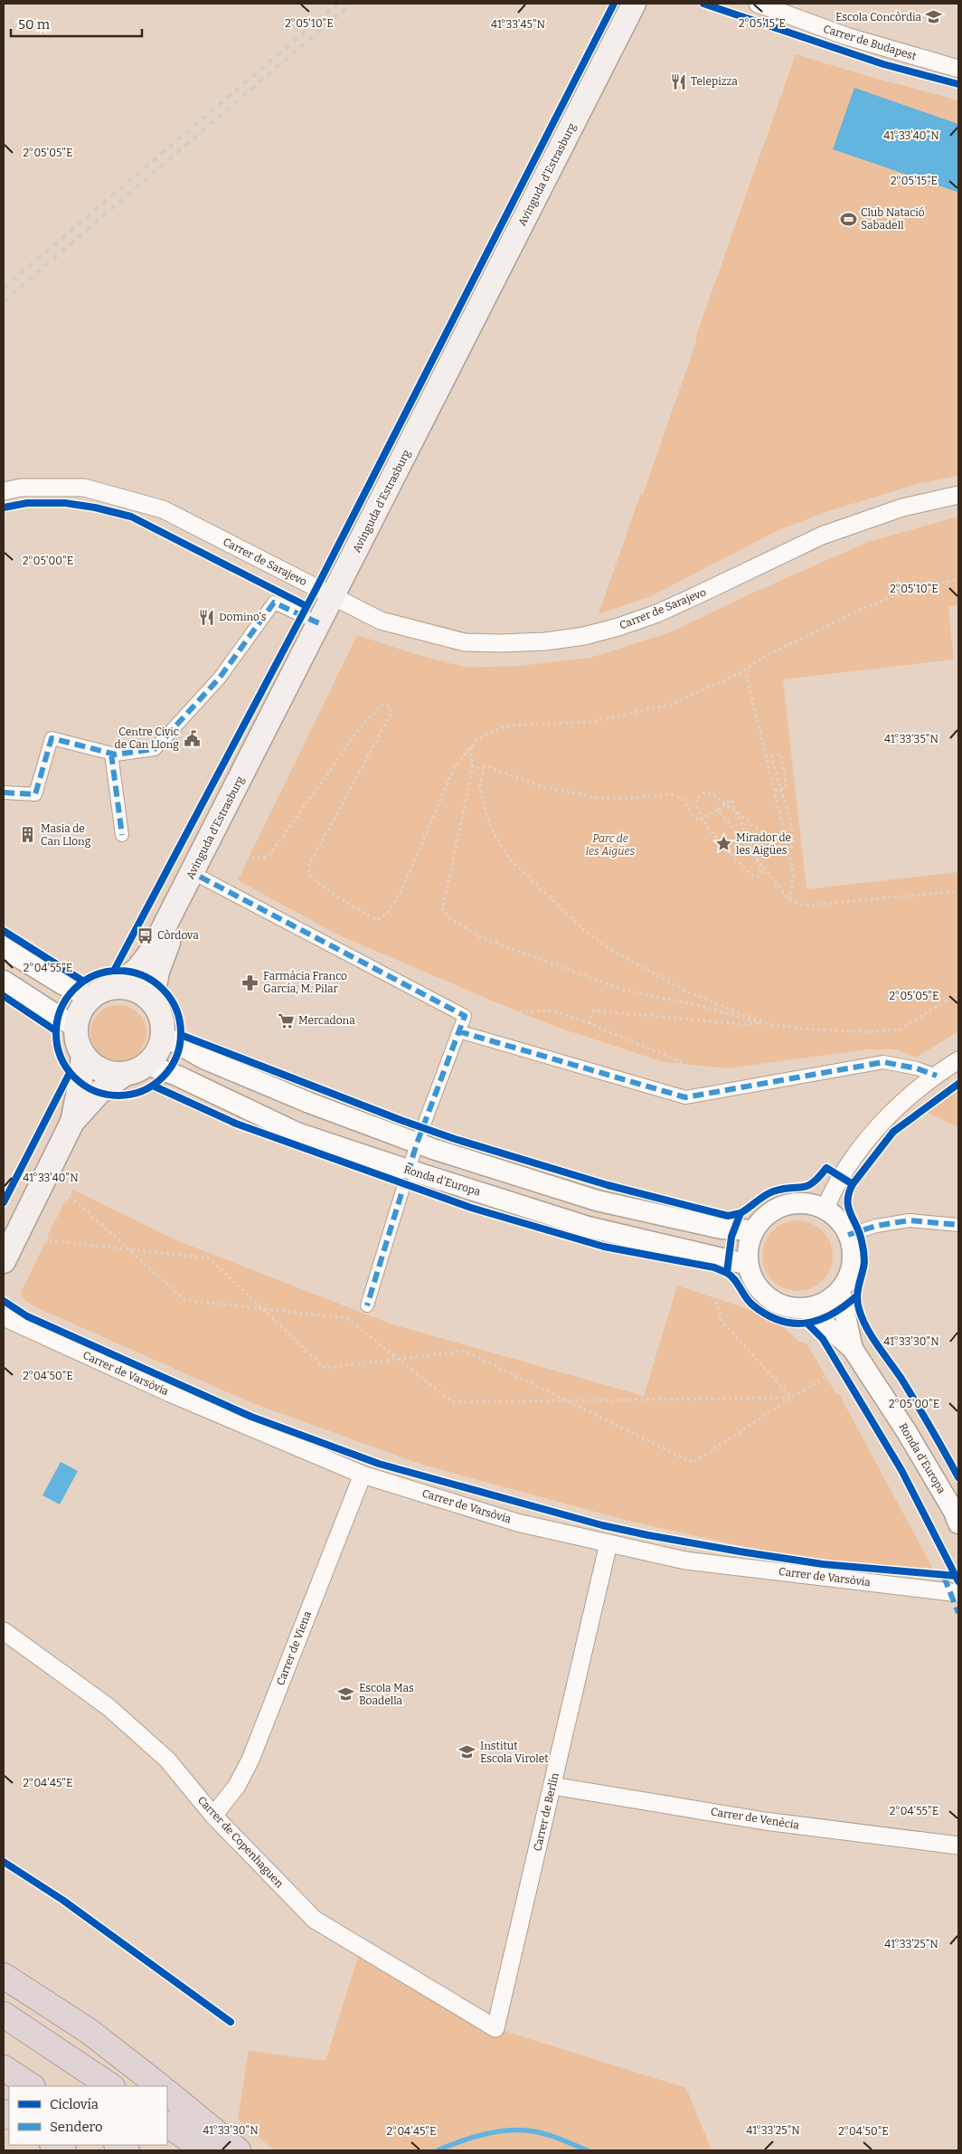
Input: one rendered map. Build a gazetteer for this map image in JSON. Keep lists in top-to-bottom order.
{
  "streets": {
    "main road": ["Avinguda d'Estrasburg"],
    "street": [
      "Carrer de Budapest",
      "Carrer de Sarajevo",
      "Ronda d'Europa",
      "Carrer de Varsòvia",
      "Carrer de Viena",
      "Carrer de Berlín",
      "Carrer de Venècia",
      "Carrer de Copenhaguen"
    ]
  },
  "crossings": [
    ["Avinguda d'Estrasburg", "Carrer de Sarajevo"],
    ["Avinguda d'Estrasburg", "Ronda d'Europa"],
    ["Carrer de Varsòvia", "Carrer de Viena"],
    ["Carrer de Varsòvia", "Carrer de Berlín"],
    ["Carrer de Viena", "Carrer de Copenhaguen"],
    ["Carrer de Berlín", "Carrer de Venècia"],
    ["Carrer de Berlín", "Carrer de Copenhaguen"]
  ],
  "parks": ["Parc de les Aigües"],
  "places": {
    "school or university": ["Escola Concòrdia", "Escola Mas Boadella", "Institut Escola Virolet"],
    "restaurant": ["Telepizza", "Domino's"],
    "sports": ["Club Natació Sabadell"],
    "public building": ["Centre Civic de Can Llong"],
    "building": ["Masia de Can Llong"],
    "place": ["Mirador de les Aigües"],
    "bus stop": ["Còrdova"],
    "pharmacy": ["Farmàcia Franco García, M. Pilar"],
    "supermarket": ["Mercadona"]
  },
  "legend": ["Ciclovía", "Sendero"],
  "scale_bar": "50 m",
  "coordinates": [
    "2°05'10\"E",
    "2°05'15\"E",
    "41°33'45\"N",
    "41°33'40\"N",
    "2°05'05\"E",
    "2°05'00\"E",
    "41°33'35\"N",
    "2°04'55\"E",
    "41°33'30\"N",
    "2°04'50\"E",
    "2°04'45\"E",
    "41°33'25\"N"
  ]
}
